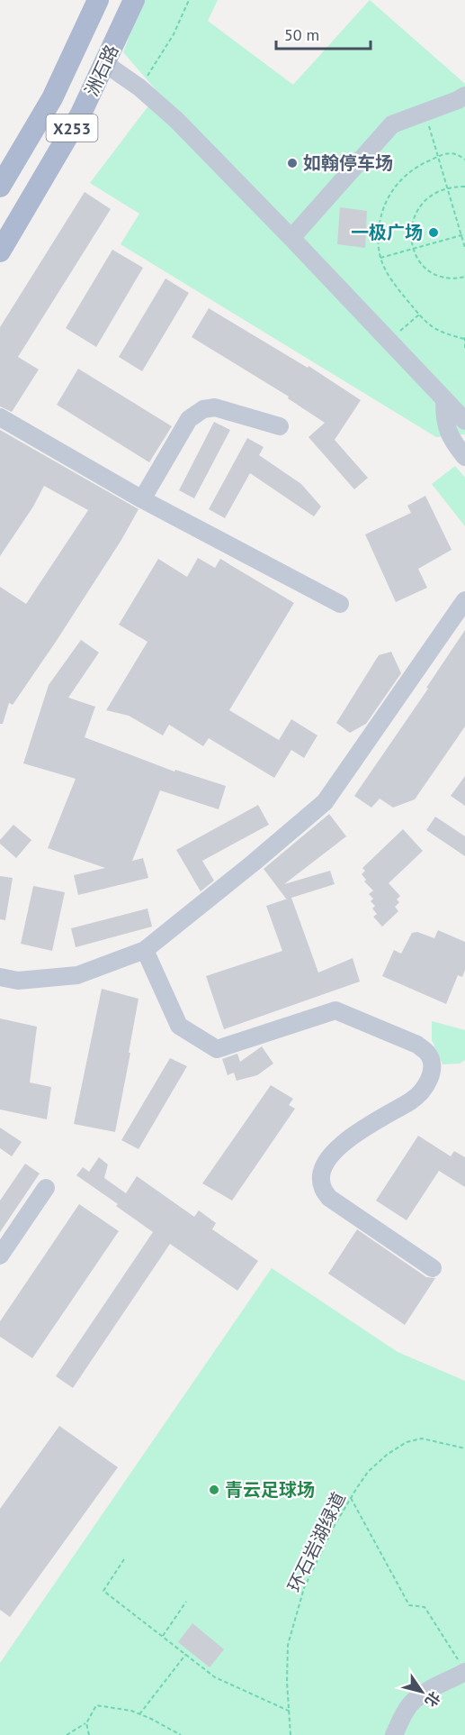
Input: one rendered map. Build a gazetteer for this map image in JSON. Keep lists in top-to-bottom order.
{
  "streets": {
    "main road": ["洲石路", "X253"],
    "path": ["环石岩湖绿道"]
  },
  "places": ["如翰停车场", "一极广场", "青云足球场"],
  "scale_bar": "50 m",
  "north": "bottom right"
}
